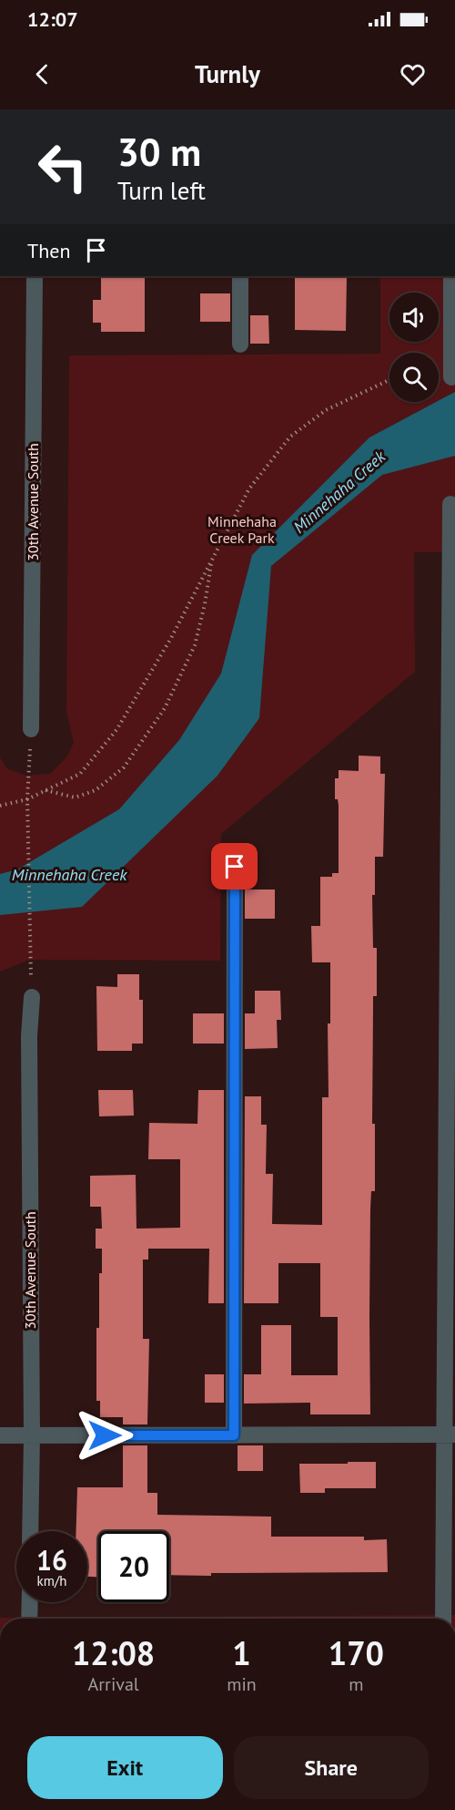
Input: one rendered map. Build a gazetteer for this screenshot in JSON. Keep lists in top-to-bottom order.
{
  "streets": {
    "street": ["30th Avenue South"]
  },
  "water": ["Minnehaha Creek"],
  "parks": ["Minnehaha Creek Park"],
  "page": {
    "status": "12:07",
    "header": "Turnly",
    "turn": ["30 m", "Turn left"],
    "then": "Then",
    "speed": "16 km/h",
    "limit": "20",
    "eta": [
      "12:08",
      "Arrival",
      "1",
      "min",
      "170",
      "m"
    ],
    "buttons": ["Exit", "Share"]
  }
}
